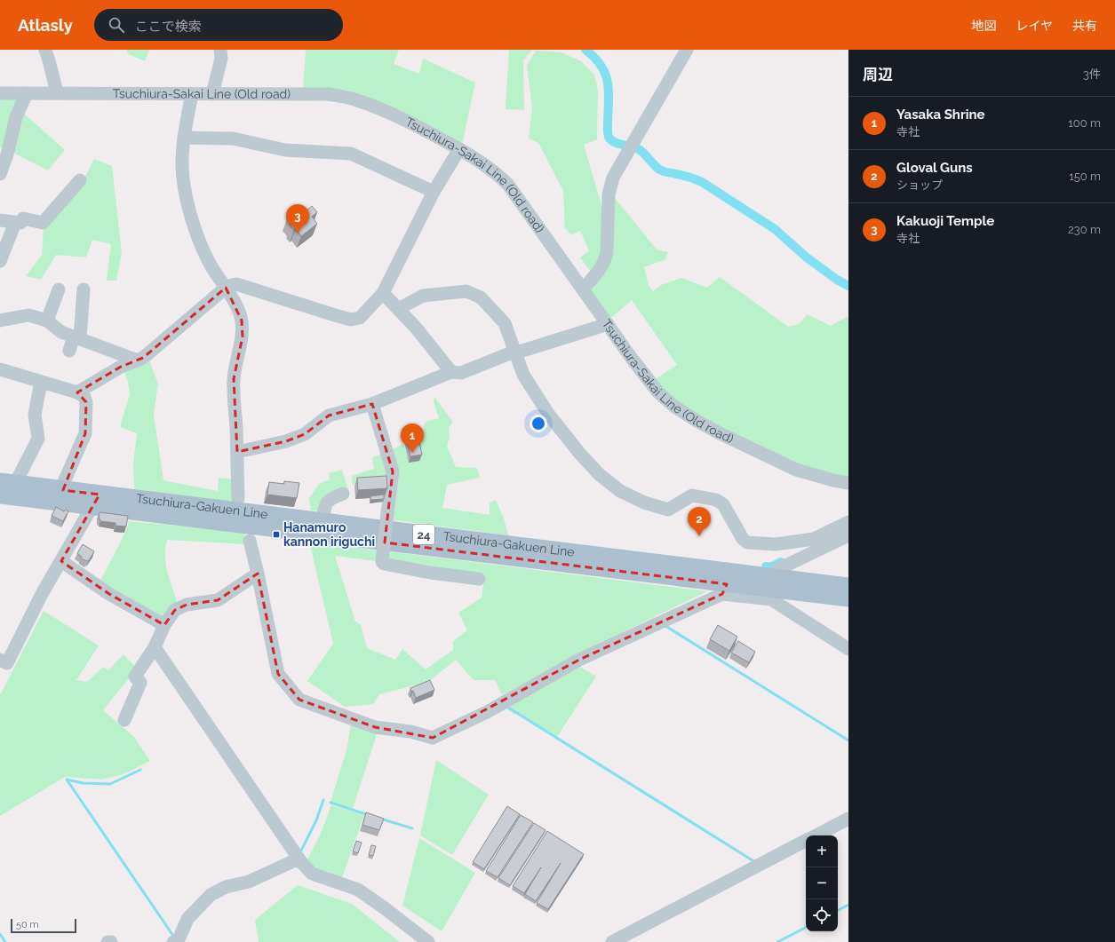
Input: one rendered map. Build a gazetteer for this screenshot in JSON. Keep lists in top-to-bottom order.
{
  "streets": {
    "main road": ["Tsuchiura-Gakuen Line", "24"],
    "street": ["Tsuchiura-Sakai Line (Old road)"]
  },
  "places": {
    "transit": ["Hanamuro kannon iriguchi"]
  },
  "scale_bar": "50 m",
  "page": {
    "header": "Atlasly",
    "search": "ここで検索",
    "nav": ["地図", "レイヤ", "共有"],
    "heading": ["周辺", "3件"],
    "list": [
      {
        "mark": "1",
        "name": "Yasaka Shrine",
        "note": "寺社",
        "value": "100 m"
      },
      {
        "mark": "2",
        "name": "Gloval Guns",
        "note": "ショップ",
        "value": "150 m"
      },
      {
        "mark": "3",
        "name": "Kakuoji Temple",
        "note": "寺社",
        "value": "230 m"
      }
    ],
    "pins": ["3", "1", "2"],
    "map_buttons": ["+", "−"],
    "scale": "50 m"
  }
}
